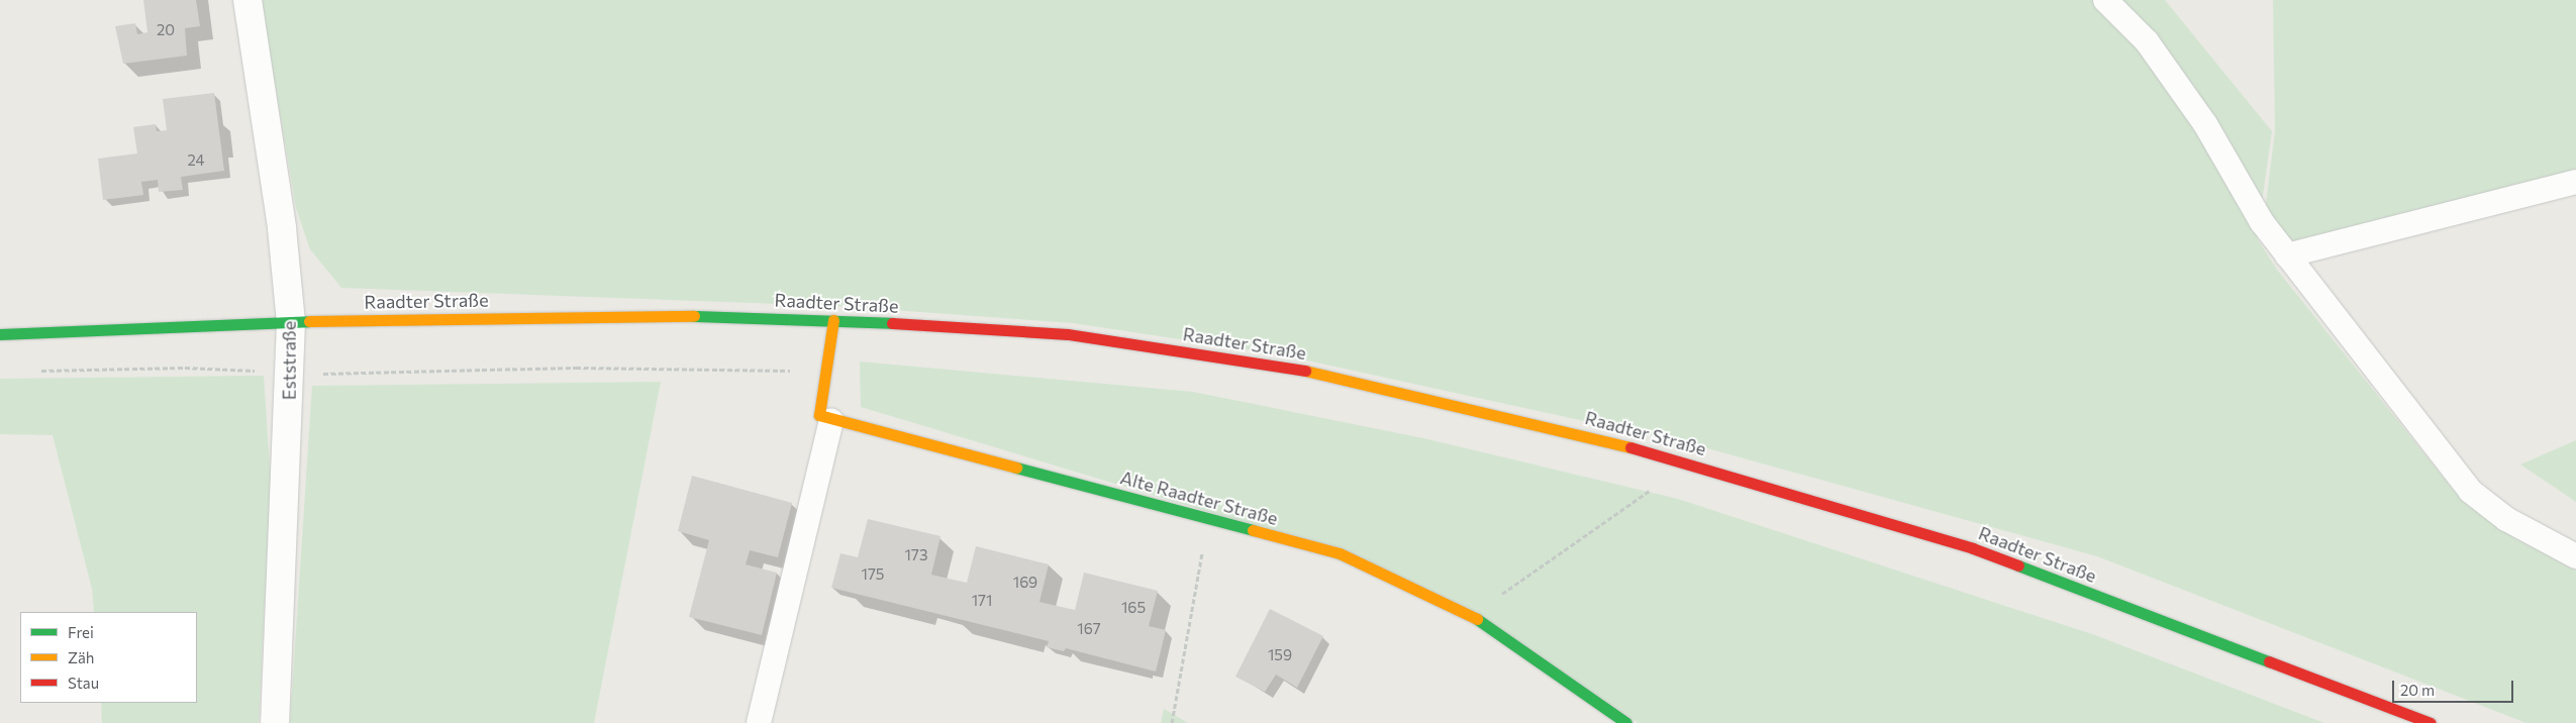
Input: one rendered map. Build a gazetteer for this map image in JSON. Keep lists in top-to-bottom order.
{
  "streets": {
    "main road": ["Raadter Straße", "Alte Raadter Straße"],
    "street": ["Eststraße"]
  },
  "crossings": [
    ["Raadter Straße", "Eststraße"]
  ],
  "house_numbers": [
    "20",
    "24",
    "173",
    "175",
    "169",
    "171",
    "165",
    "167",
    "159"
  ],
  "legend": ["Frei", "Zäh", "Stau"],
  "scale_bar": "20 m"
}
